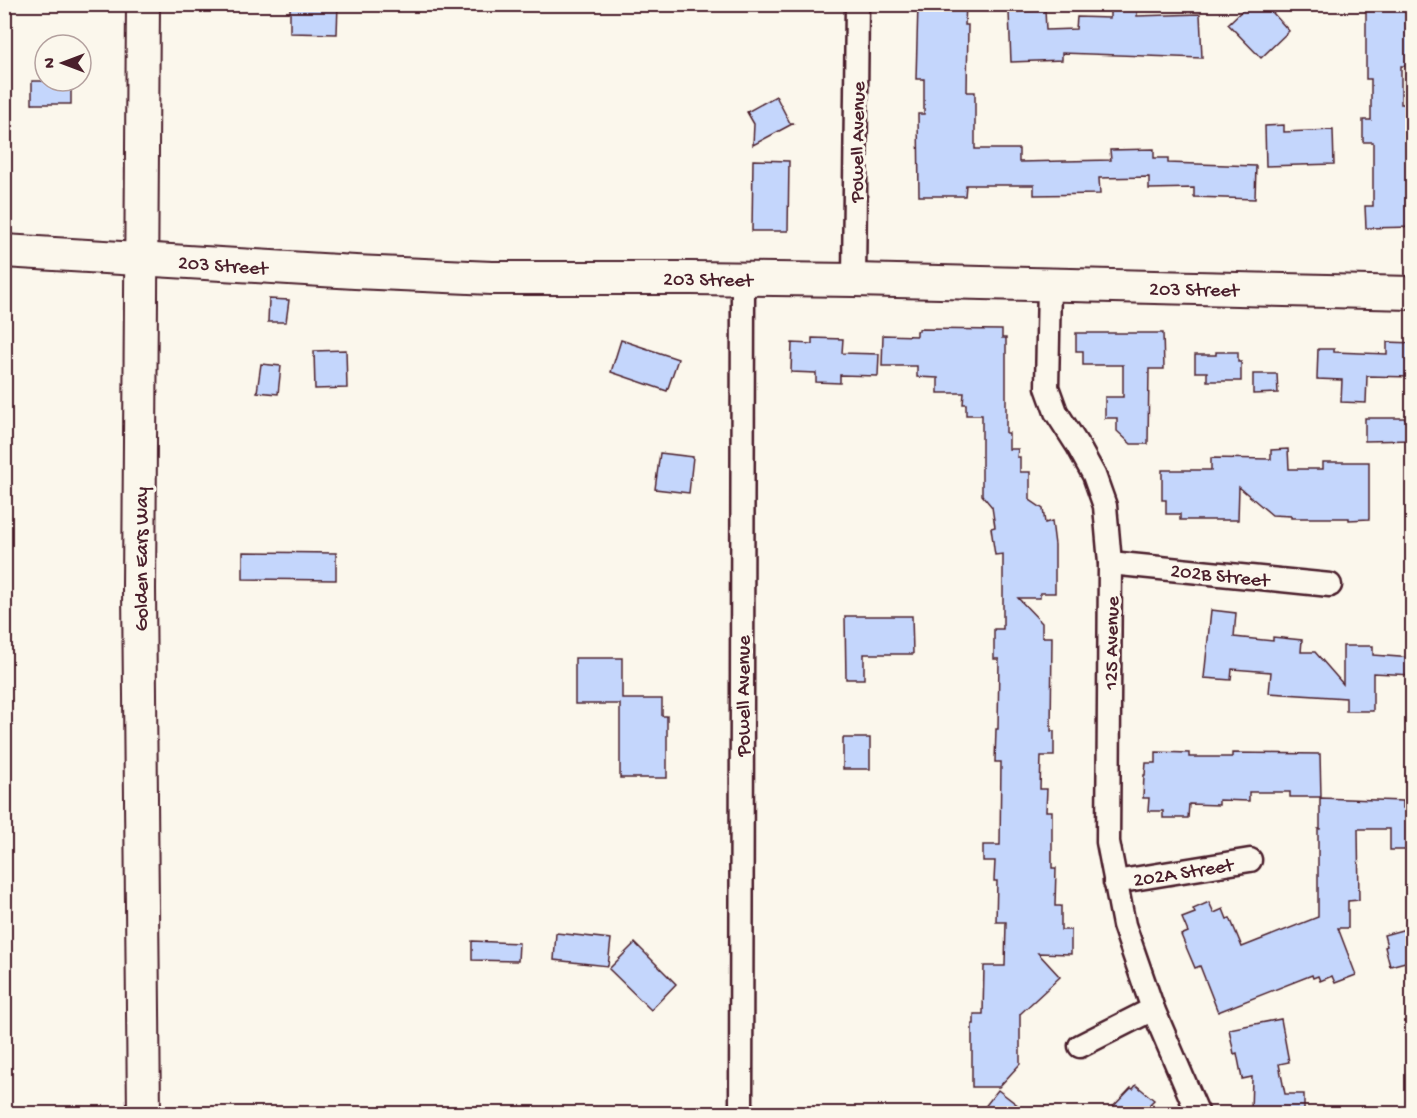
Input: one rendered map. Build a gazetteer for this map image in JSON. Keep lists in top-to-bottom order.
{
  "streets": {
    "main road": ["203 Street", "Golden Ears Way"],
    "street": [
      "Powell Avenue",
      "202B Street",
      "125 Avenue",
      "202A Street"
    ]
  },
  "crossings": [
    ["Powell Avenue", "203 Street"],
    ["203 Street", "Golden Ears Way"],
    ["203 Street", "125 Avenue"],
    ["202B Street", "125 Avenue"],
    ["125 Avenue", "202A Street"]
  ],
  "north": "left"
}
